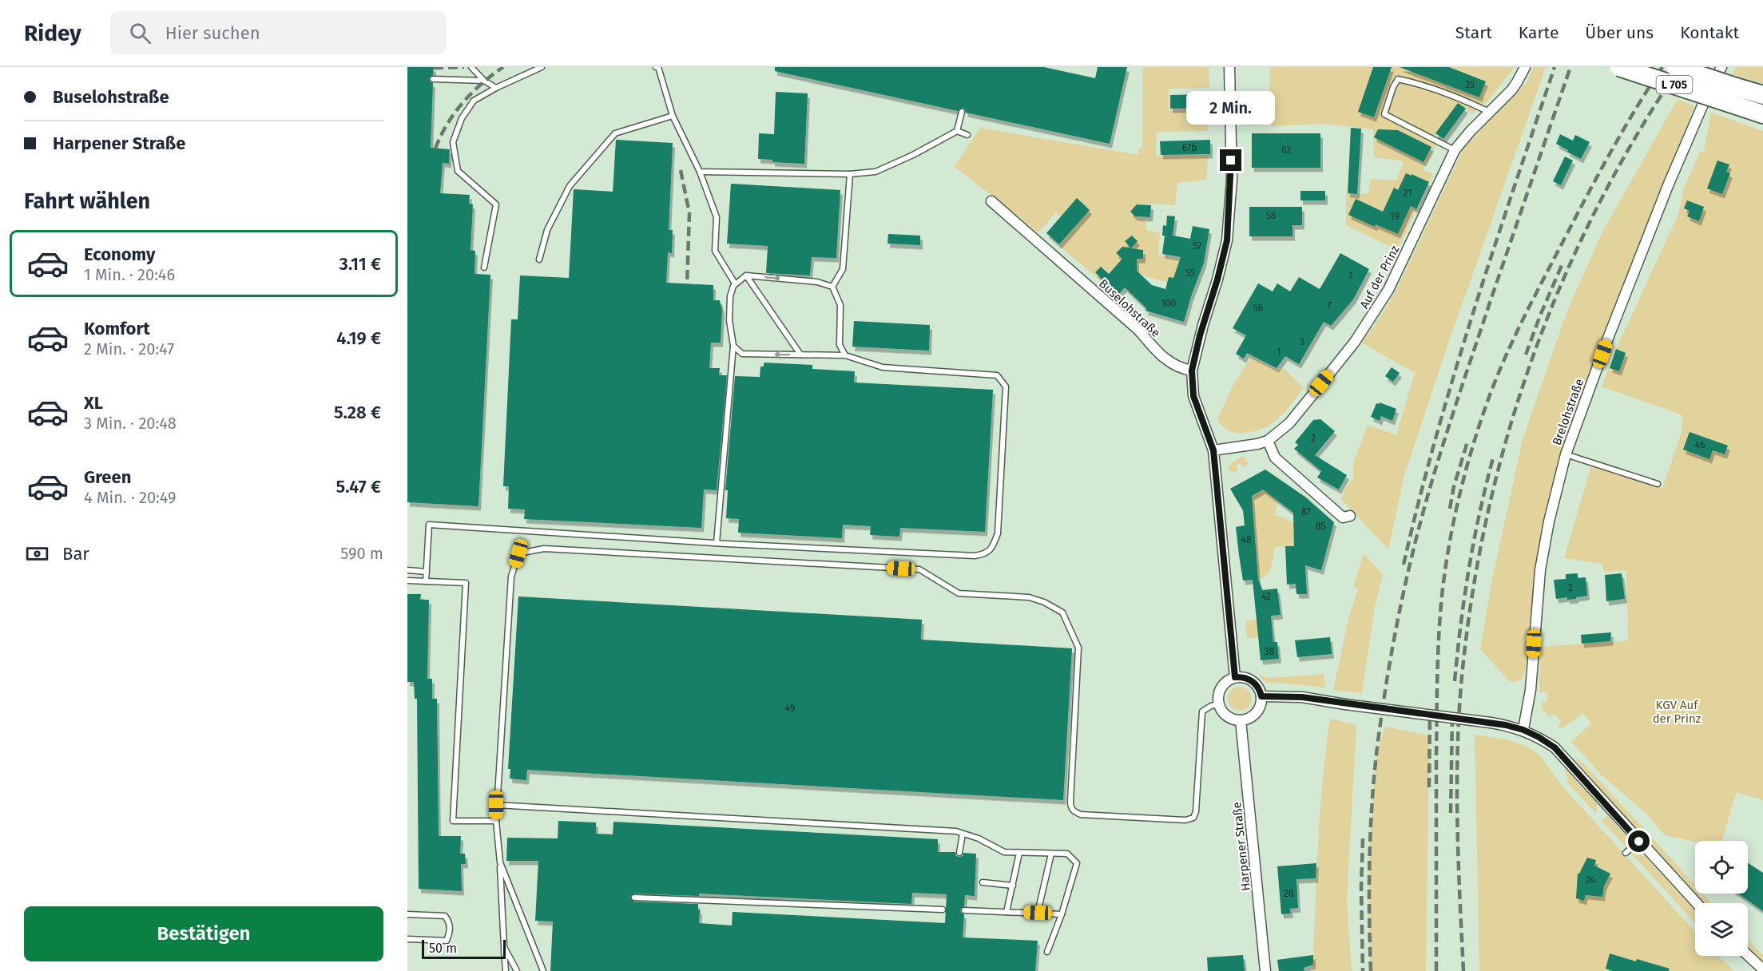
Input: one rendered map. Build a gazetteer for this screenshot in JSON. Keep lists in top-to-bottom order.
{
  "streets": {
    "highway": ["L 705"],
    "street": [
      "Auf der Prinz",
      "Buselohstraße",
      "Brelohstraße",
      "Harpener Straße"
    ]
  },
  "parks": ["KGV Auf der Prinz"],
  "house_numbers": [
    "35",
    "67b",
    "62",
    "21",
    "58",
    "19",
    "57",
    "55",
    "7",
    "100",
    "7",
    "56",
    "3",
    "1",
    "2",
    "46",
    "87",
    "85",
    "48",
    "2",
    "42",
    "38",
    "49",
    "24",
    "28"
  ],
  "scale_bar": "50 m",
  "page": {
    "header": "Ridey",
    "search": "Hier suchen",
    "nav": [
      "Start",
      "Karte",
      "Über uns",
      "Kontakt"
    ],
    "banner": ["Buselohstraße", "Harpener Straße"],
    "bubble": "2 Min.",
    "heading": "Fahrt wählen",
    "list": [
      {
        "name": "Economy",
        "note": "1 Min. · 20:46",
        "value": "3.11 €"
      },
      {
        "name": "Komfort",
        "note": "2 Min. · 20:47",
        "value": "4.19 €"
      },
      {
        "name": "XL",
        "note": "3 Min. · 20:48",
        "value": "5.28 €"
      },
      {
        "name": "Green",
        "note": "4 Min. · 20:49",
        "value": "5.47 €"
      }
    ],
    "pay": ["Bar", "590 m"],
    "buttons": "Bestätigen",
    "scale": "50 m"
  }
}
